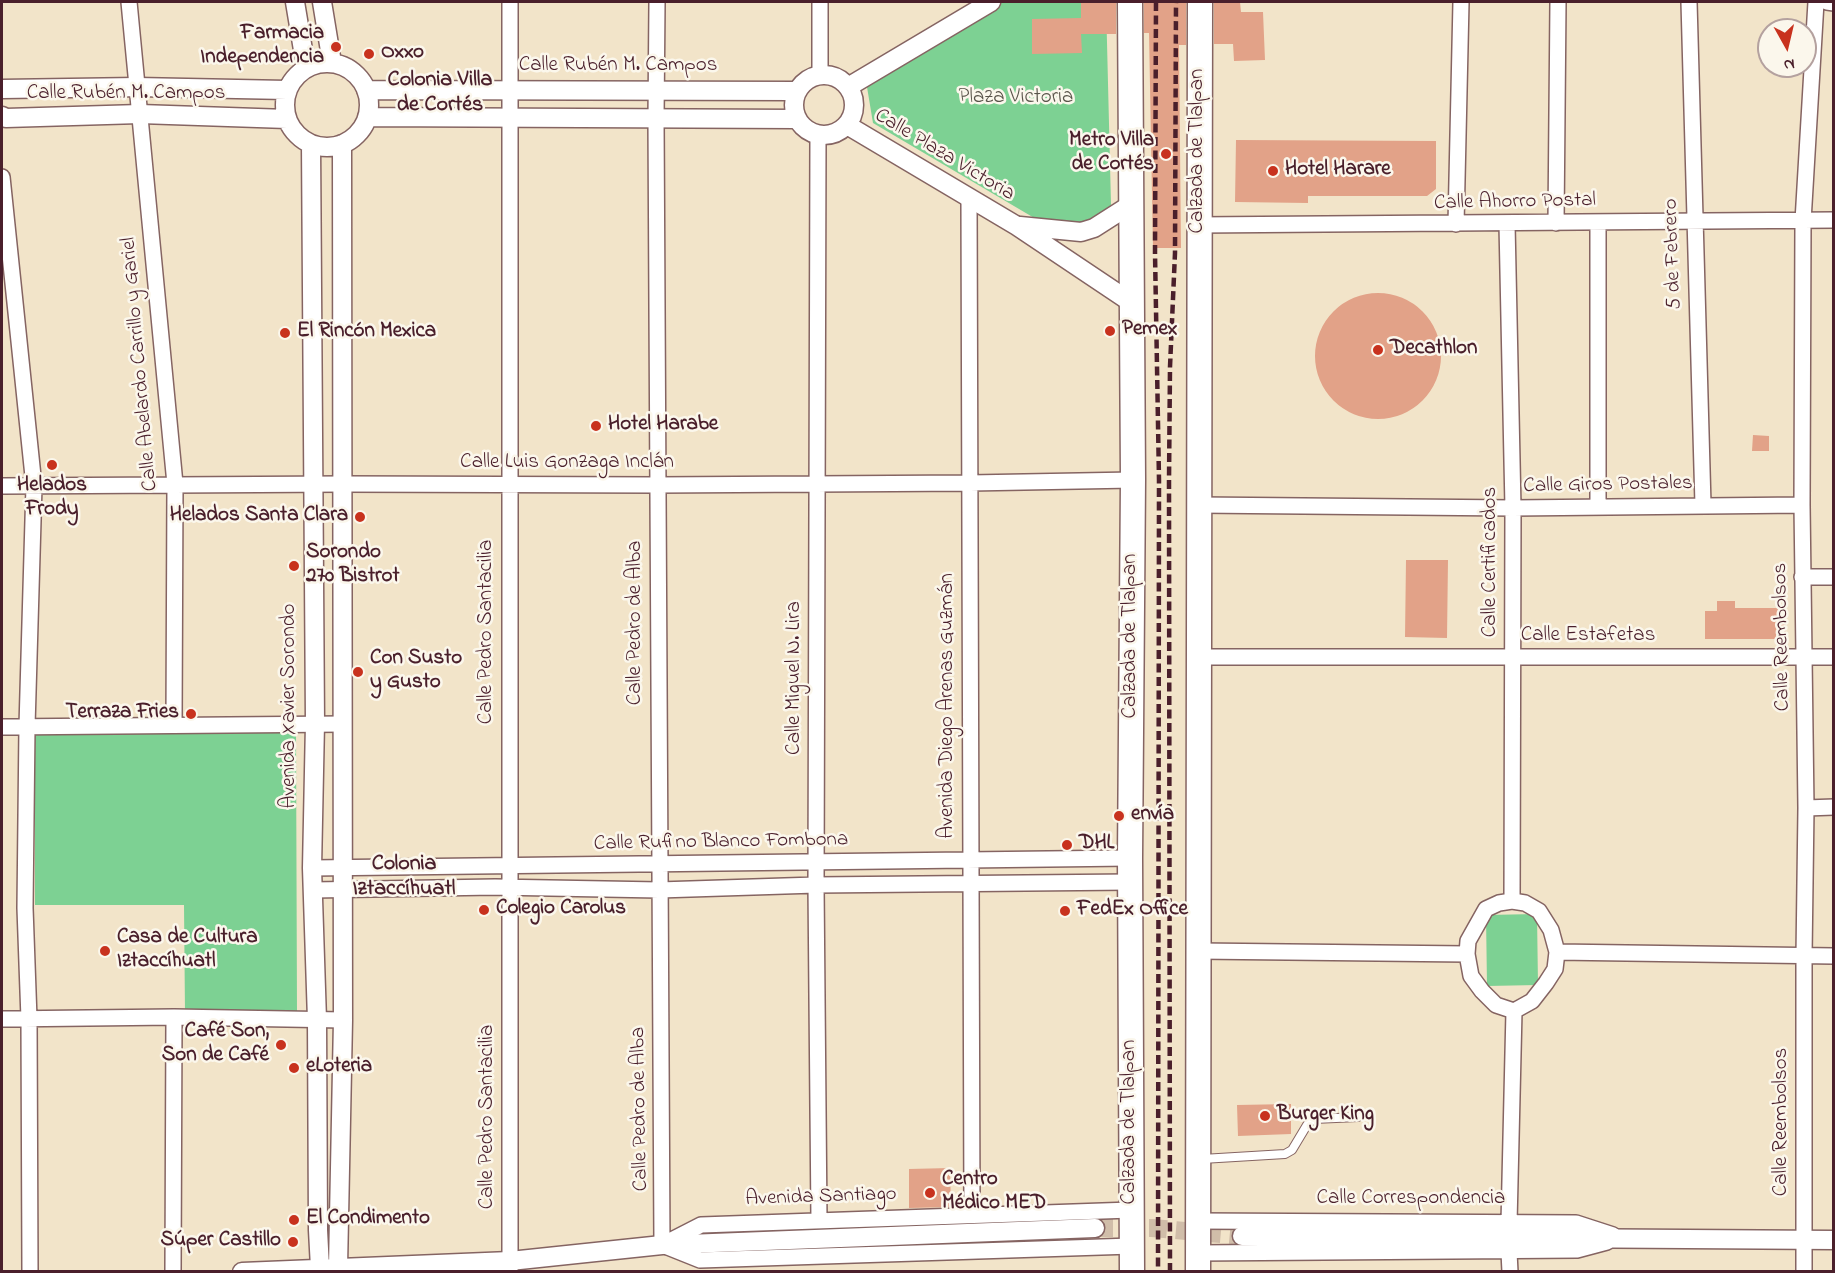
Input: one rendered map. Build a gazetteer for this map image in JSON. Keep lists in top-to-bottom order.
{
  "streets": {
    "highway": ["Calzada de Tlalpan"],
    "street": [
      "Calle Rubén M. Campos",
      "Calle Plaza Victoria",
      "Calle Ahorro Postal",
      "5 de Febrero",
      "Calle Abelardo Carrillo y Gariel",
      "Calle Luis Gonzaga Inclán",
      "Calle Giros Postales",
      "Calle Certificados",
      "Calle Pedro de Alba",
      "Calle Pedro Santacilia",
      "Calle Estafetas",
      "Calle Reembolsos",
      "Calle Miguel N. Lira",
      "Avenida Xavier Sorondo",
      "Avenida Diego Arenas Guzmán",
      "Calle Rufino Blanco Fombona",
      "Avenida Santiago",
      "Calle Correspondencia"
    ]
  },
  "crossings": [
    ["Calle Rubén M. Campos", "Calle Plaza Victoria"],
    ["Calle Rubén M. Campos", "Calle Abelardo Carrillo y Gariel"],
    ["Calle Rubén M. Campos", "Calle Pedro de Alba"],
    ["Calle Rubén M. Campos", "Calle Pedro Santacilia"],
    ["Calle Rubén M. Campos", "Calle Miguel N. Lira"],
    ["Calle Rubén M. Campos", "Avenida Xavier Sorondo"],
    ["Calzada de Tlalpan", "Calle Plaza Victoria"],
    ["Calzada de Tlalpan", "Calle Ahorro Postal"],
    ["Calzada de Tlalpan", "Calle Luis Gonzaga Inclán"],
    ["Calzada de Tlalpan", "Calle Giros Postales"],
    ["Calzada de Tlalpan", "Calle Estafetas"],
    ["Calzada de Tlalpan", "Calle Rufino Blanco Fombona"],
    ["Calzada de Tlalpan", "Avenida Santiago"],
    ["Calzada de Tlalpan", "Calle Correspondencia"],
    ["Calle Plaza Victoria", "Calle Miguel N. Lira"],
    ["Calle Plaza Victoria", "Avenida Diego Arenas Guzmán"],
    ["Calle Ahorro Postal", "5 de Febrero"],
    ["Calle Ahorro Postal", "Calle Certificados"],
    ["Calle Ahorro Postal", "Calle Reembolsos"],
    ["5 de Febrero", "Calle Giros Postales"],
    ["Calle Abelardo Carrillo y Gariel", "Calle Luis Gonzaga Inclán"],
    ["Calle Luis Gonzaga Inclán", "Calle Pedro de Alba"],
    ["Calle Luis Gonzaga Inclán", "Calle Pedro Santacilia"],
    ["Calle Luis Gonzaga Inclán", "Calle Miguel N. Lira"],
    ["Calle Luis Gonzaga Inclán", "Avenida Xavier Sorondo"],
    ["Calle Luis Gonzaga Inclán", "Avenida Diego Arenas Guzmán"],
    ["Calle Giros Postales", "Calle Certificados"],
    ["Calle Giros Postales", "Calle Reembolsos"],
    ["Calle Certificados", "Calle Estafetas"],
    ["Calle Pedro de Alba", "Calle Rufino Blanco Fombona"],
    ["Calle Pedro de Alba", "Avenida Santiago"],
    ["Calle Pedro Santacilia", "Calle Rufino Blanco Fombona"],
    ["Calle Pedro Santacilia", "Avenida Santiago"],
    ["Calle Estafetas", "Calle Reembolsos"],
    ["Calle Reembolsos", "Calle Correspondencia"],
    ["Calle Miguel N. Lira", "Calle Rufino Blanco Fombona"],
    ["Calle Miguel N. Lira", "Avenida Santiago"],
    ["Avenida Xavier Sorondo", "Calle Rufino Blanco Fombona"],
    ["Avenida Xavier Sorondo", "Avenida Santiago"],
    ["Avenida Diego Arenas Guzmán", "Calle Rufino Blanco Fombona"],
    ["Avenida Diego Arenas Guzmán", "Avenida Santiago"]
  ],
  "districts": ["Colonia Villa de Cortés", "Colonia Iztaccíhuatl"],
  "parks": ["Plaza Victoria"],
  "places": [
    "Farmacia Independencia",
    "Oxxo",
    "Metro Villa de Cortés",
    "Hotel Harare",
    "Pemex",
    "El Rincón Mexica",
    "Decathlon",
    "Hotel Harabe",
    "Helados Frody",
    "Helados Santa Clara",
    "Sorondo 270 Bistrot",
    "Con Susto y Gusto",
    "Terraza Fries",
    "envía",
    "DHL",
    "Colegio Carolus",
    "FedEx Office",
    "Casa de Cultura Iztaccíhuatl",
    "Café Son, Son de Café",
    "eLoteria",
    "Burger King",
    "Centro Médico MED",
    "El Condimento",
    "Súper Castillo"
  ],
  "north": "bottom"
}
